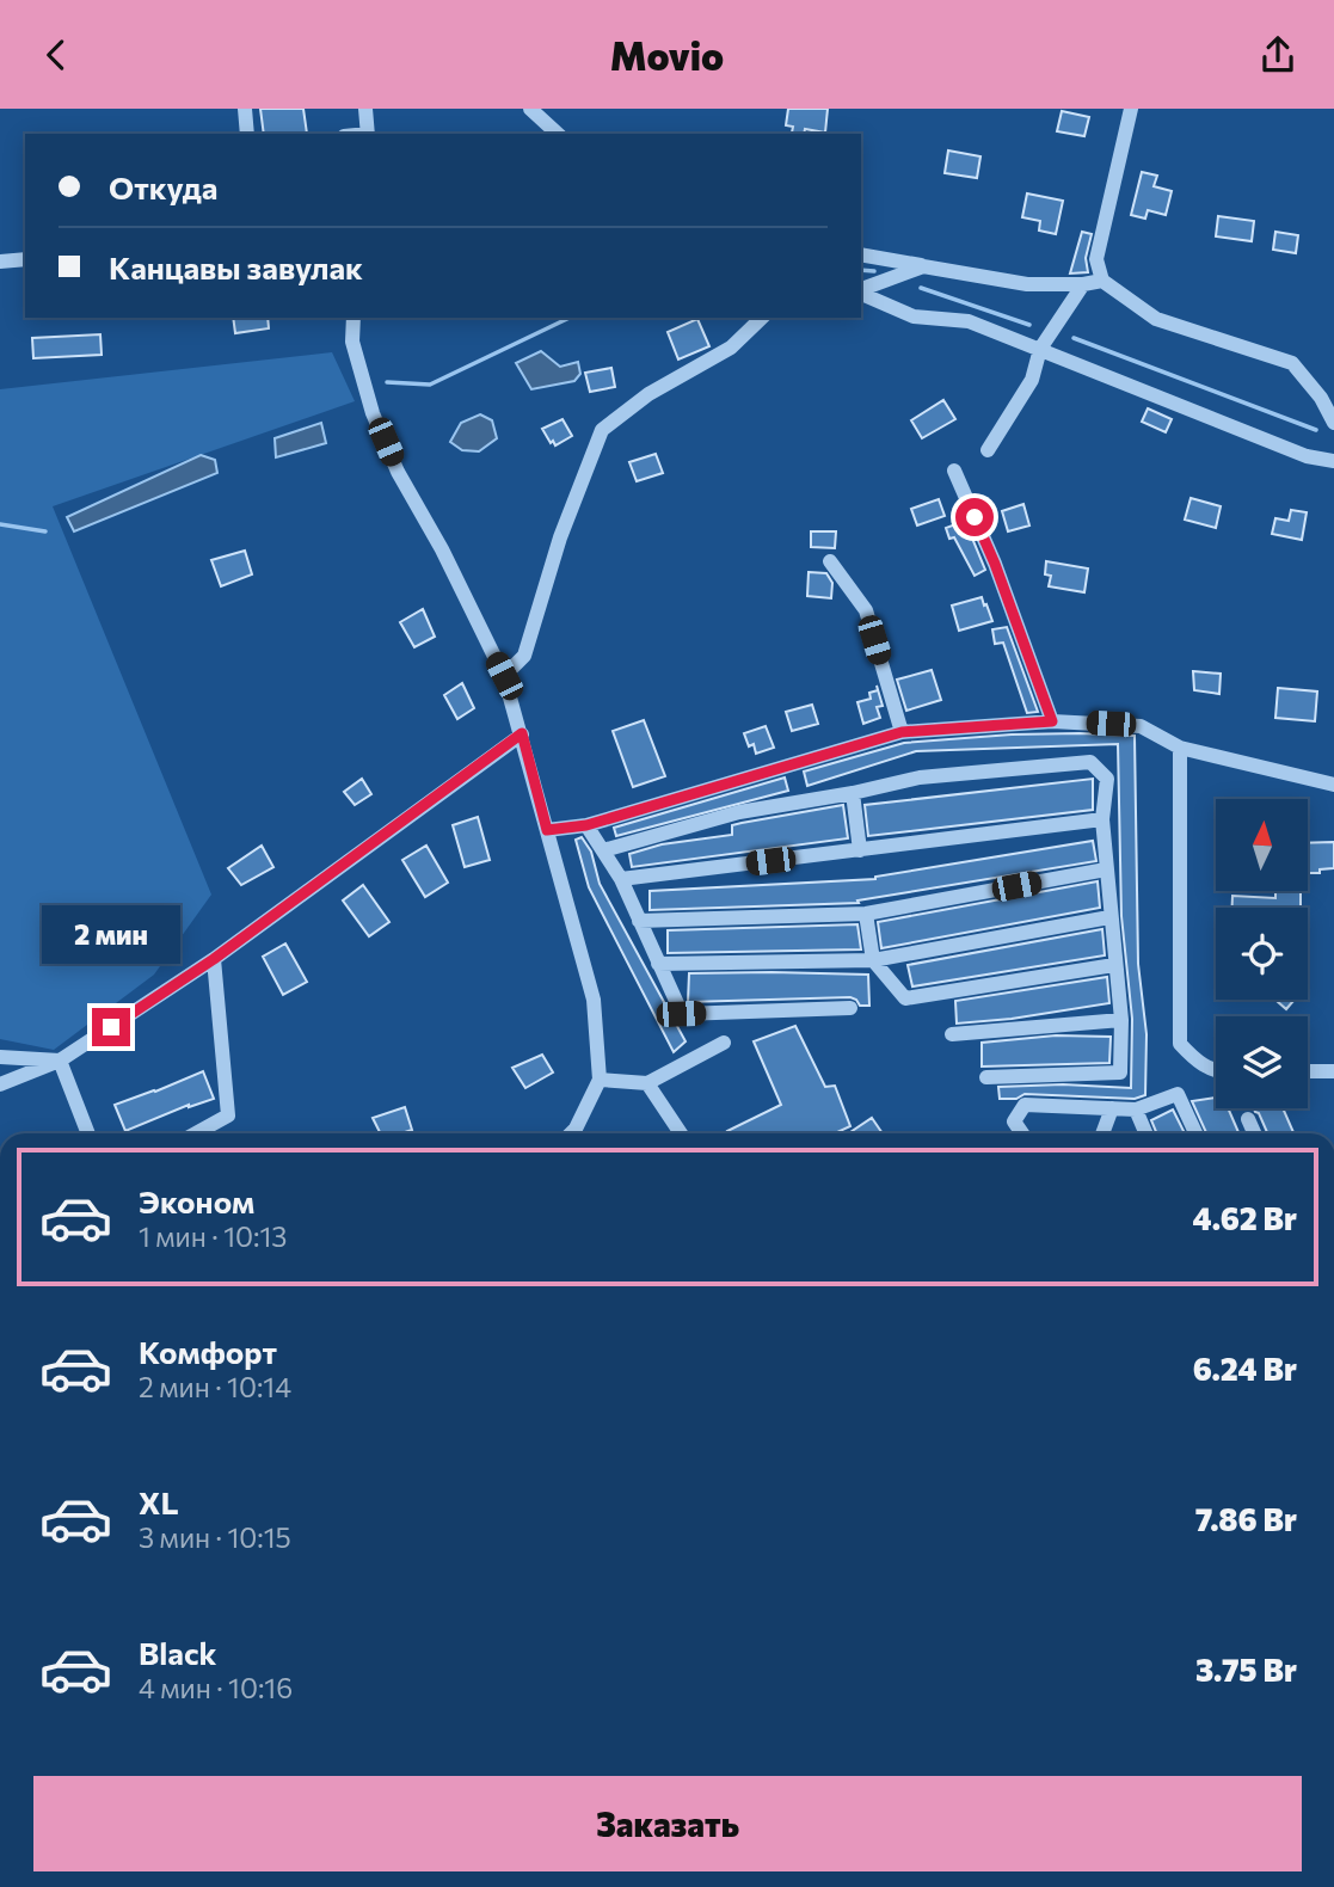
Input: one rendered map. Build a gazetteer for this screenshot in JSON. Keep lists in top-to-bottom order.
{
  "north": "top",
  "page": {
    "header": "Movio",
    "banner": ["Откуда", "Канцавы завулак"],
    "bubble": "2 мин",
    "list": [
      {
        "name": "Эконом",
        "note": "1 мин · 10:13",
        "value": "4.62 Br"
      },
      {
        "name": "Комфорт",
        "note": "2 мин · 10:14",
        "value": "6.24 Br"
      },
      {
        "name": "XL",
        "note": "3 мин · 10:15",
        "value": "7.86 Br"
      },
      {
        "name": "Black",
        "note": "4 мин · 10:16",
        "value": "3.75 Br"
      }
    ],
    "buttons": "Заказать"
  }
}
